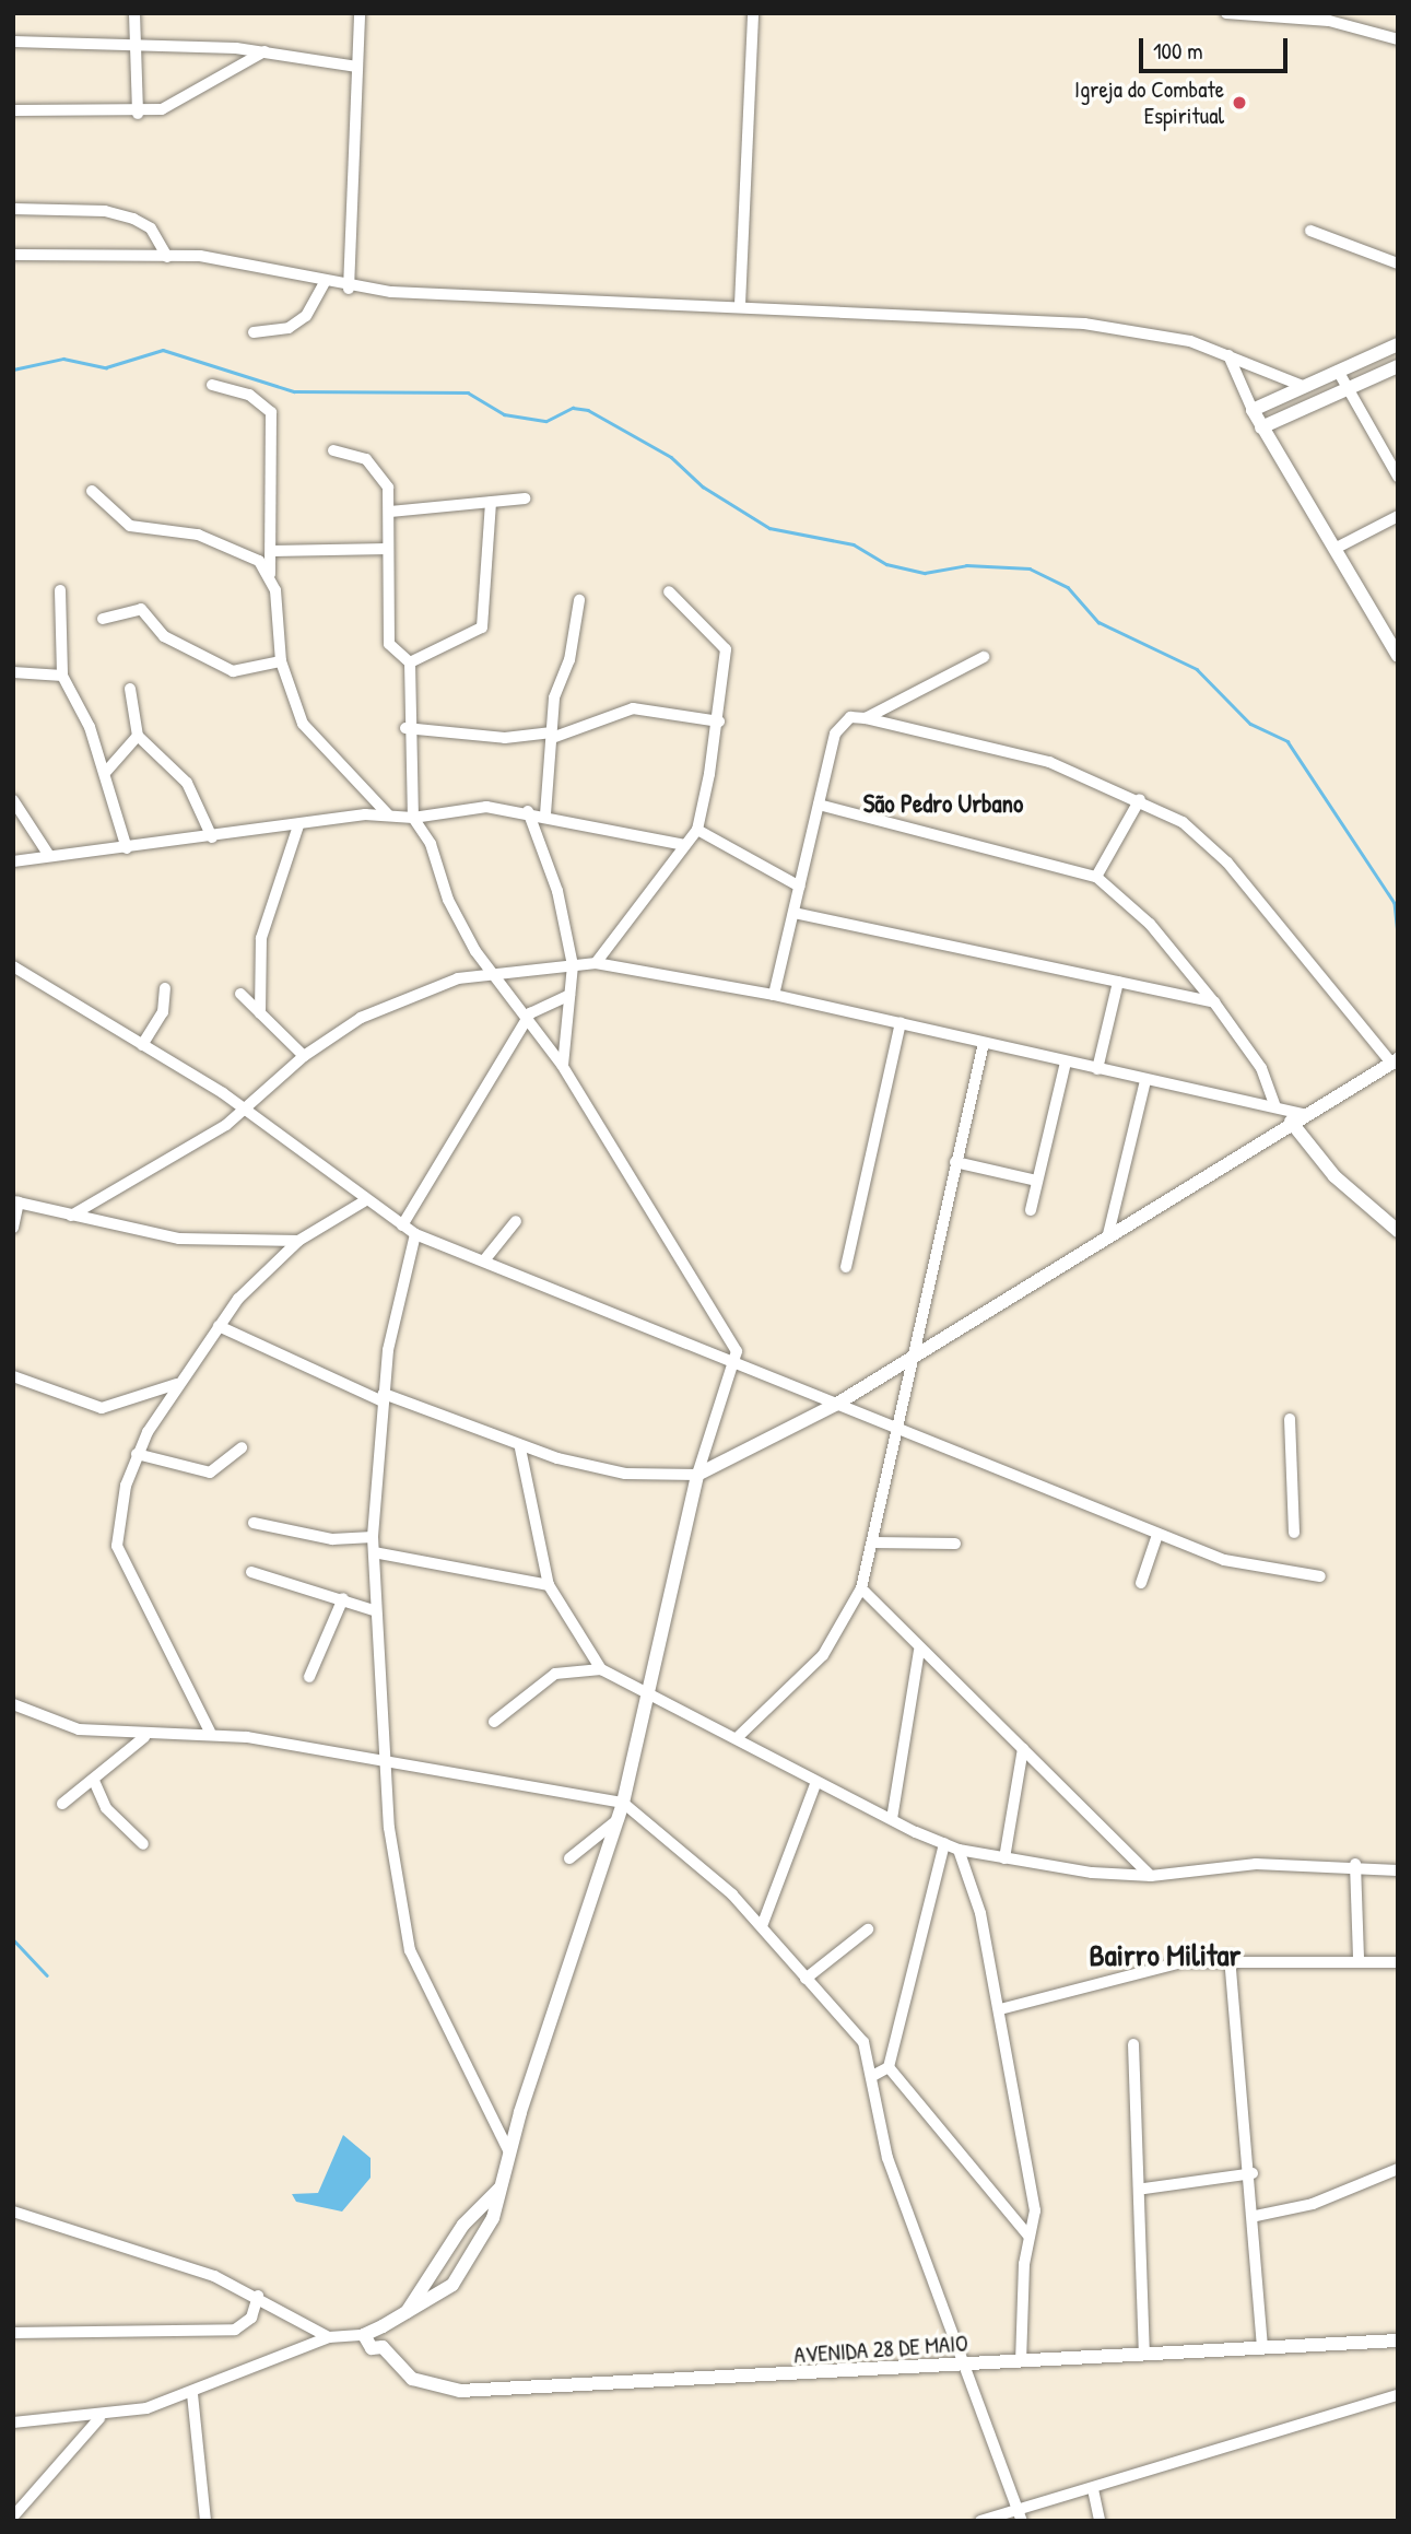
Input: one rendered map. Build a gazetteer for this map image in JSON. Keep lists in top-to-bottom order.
{
  "streets": {
    "street": ["AVENIDA 28 DE MAIO"]
  },
  "districts": ["São Pedro Urbano", "Bairro Militar"],
  "places": ["Igreja do Combate Espiritual"],
  "scale_bar": "100 m"
}
